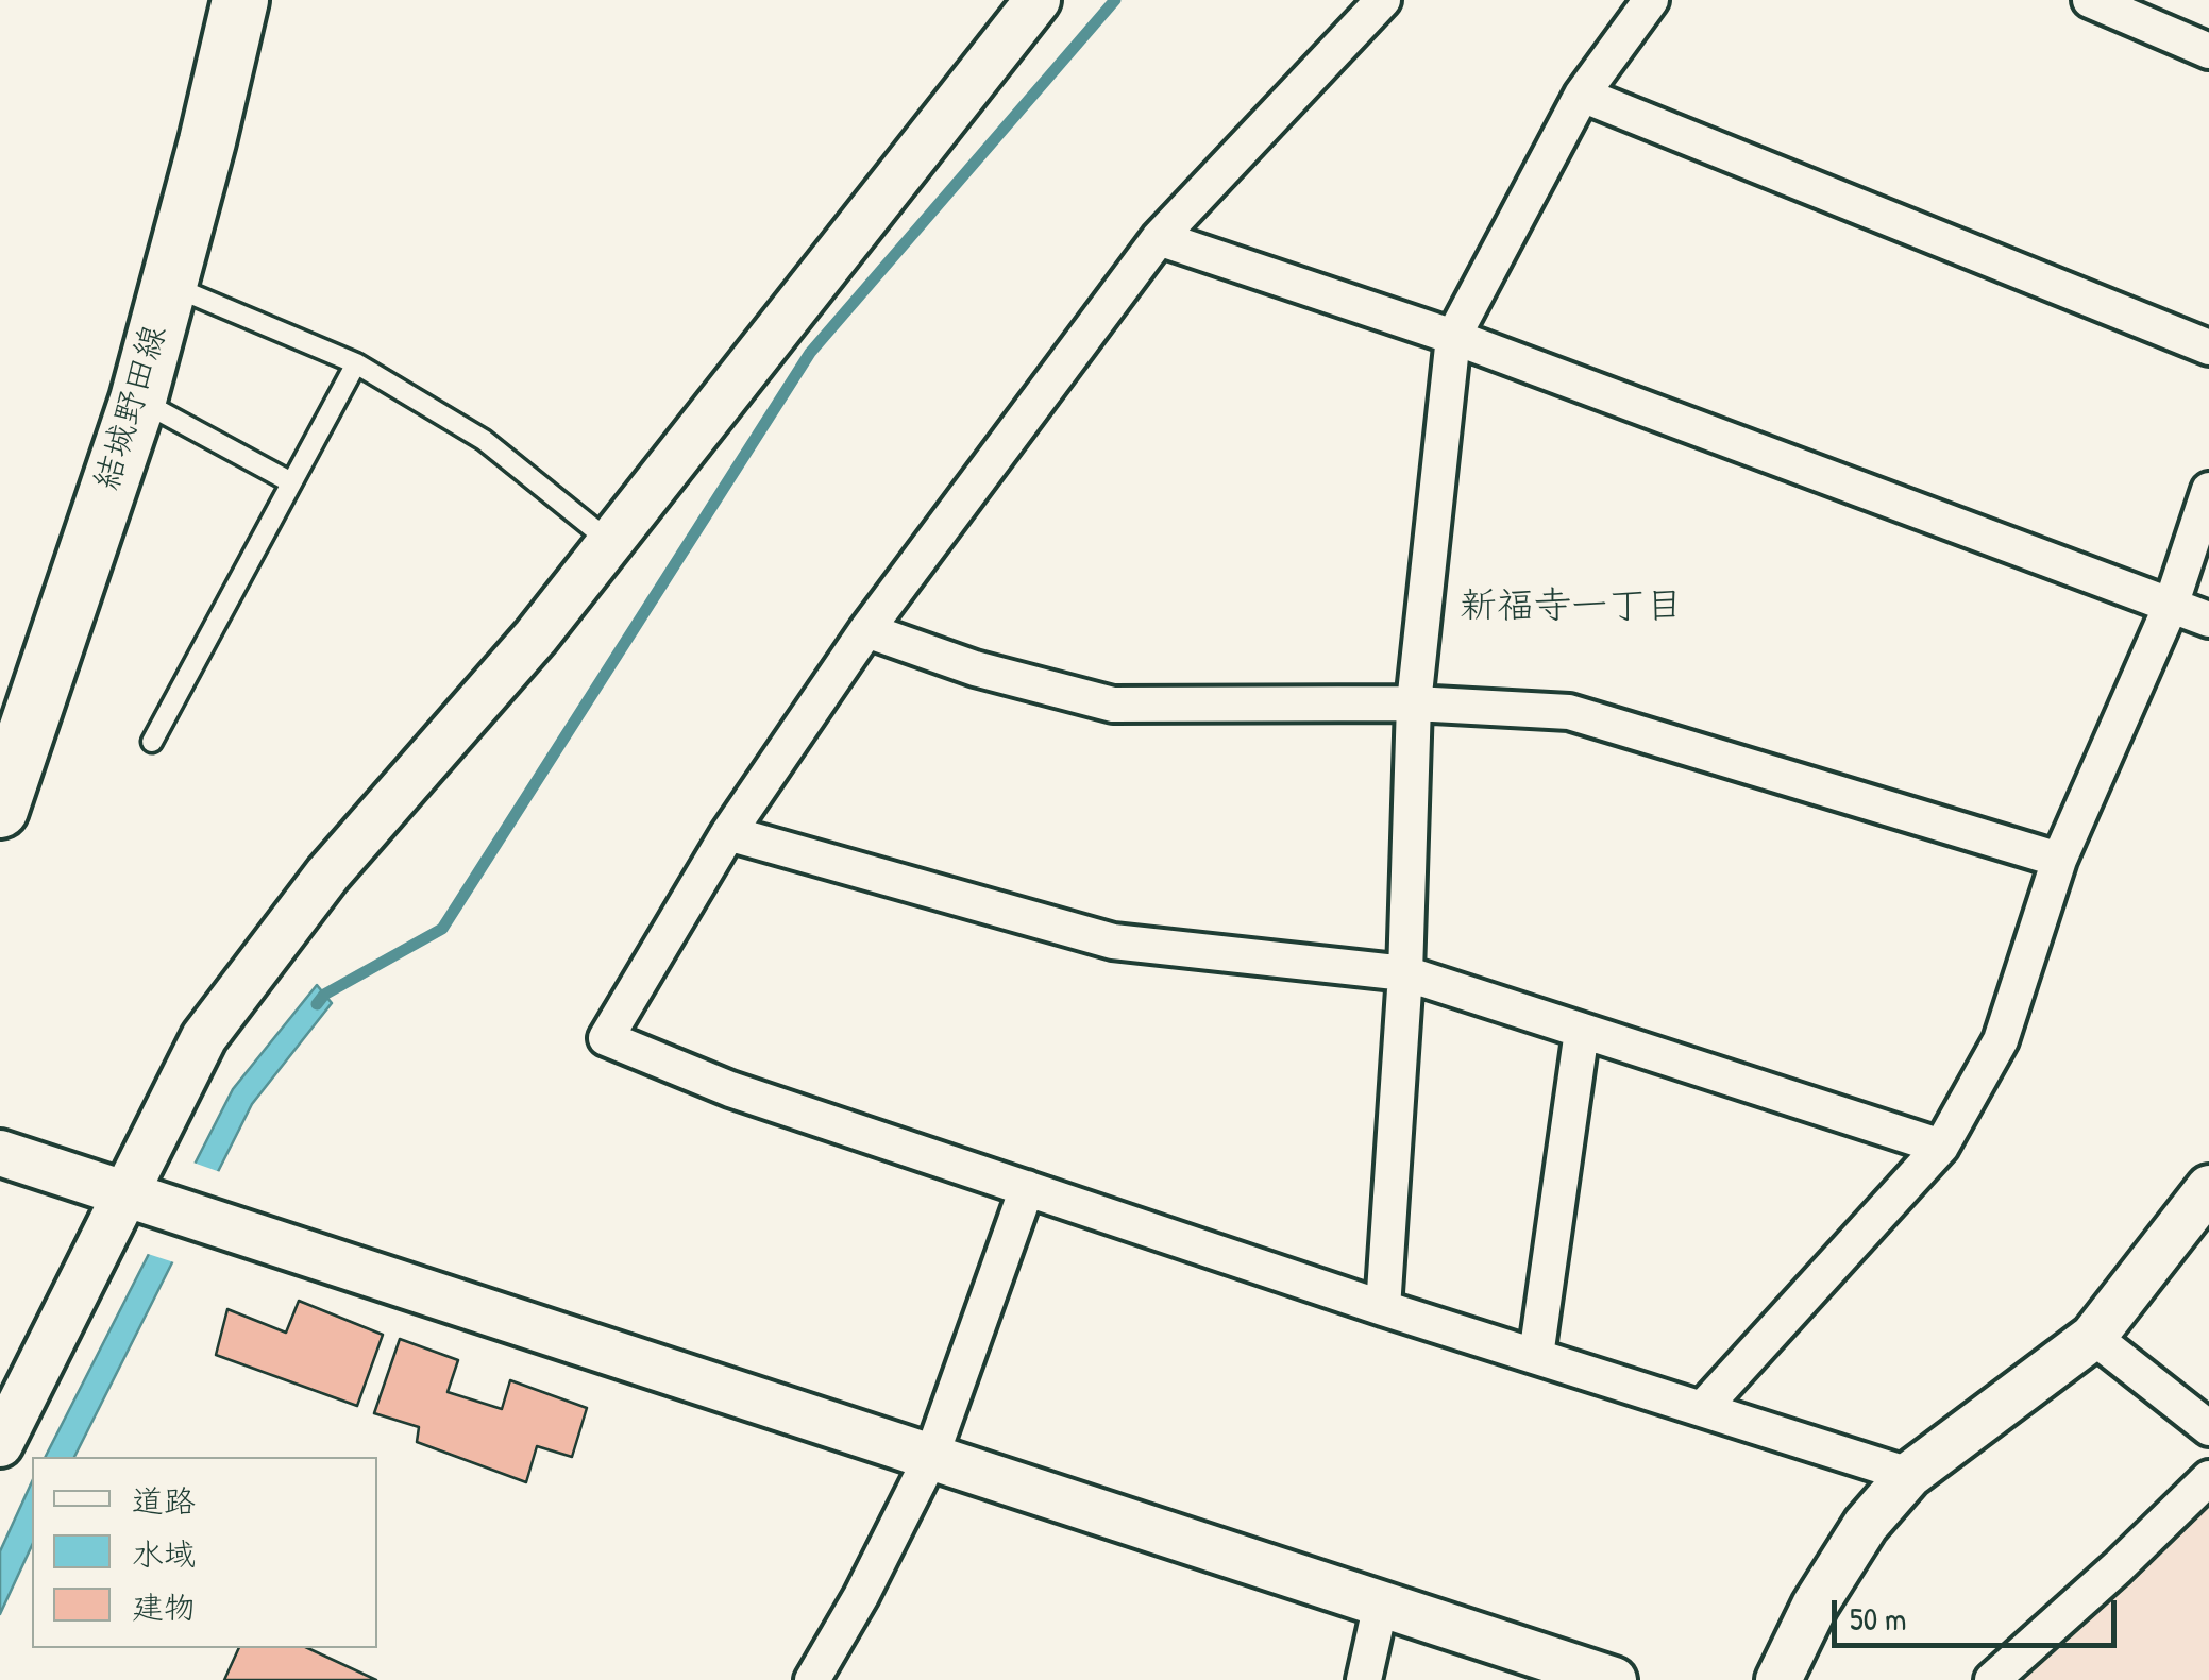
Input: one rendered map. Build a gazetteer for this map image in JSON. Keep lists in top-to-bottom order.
{
  "streets": {
    "main road": ["結城野田線"]
  },
  "districts": ["新福寺一丁目"],
  "legend": ["道路", "水域", "建物"],
  "scale_bar": "50 m"
}
